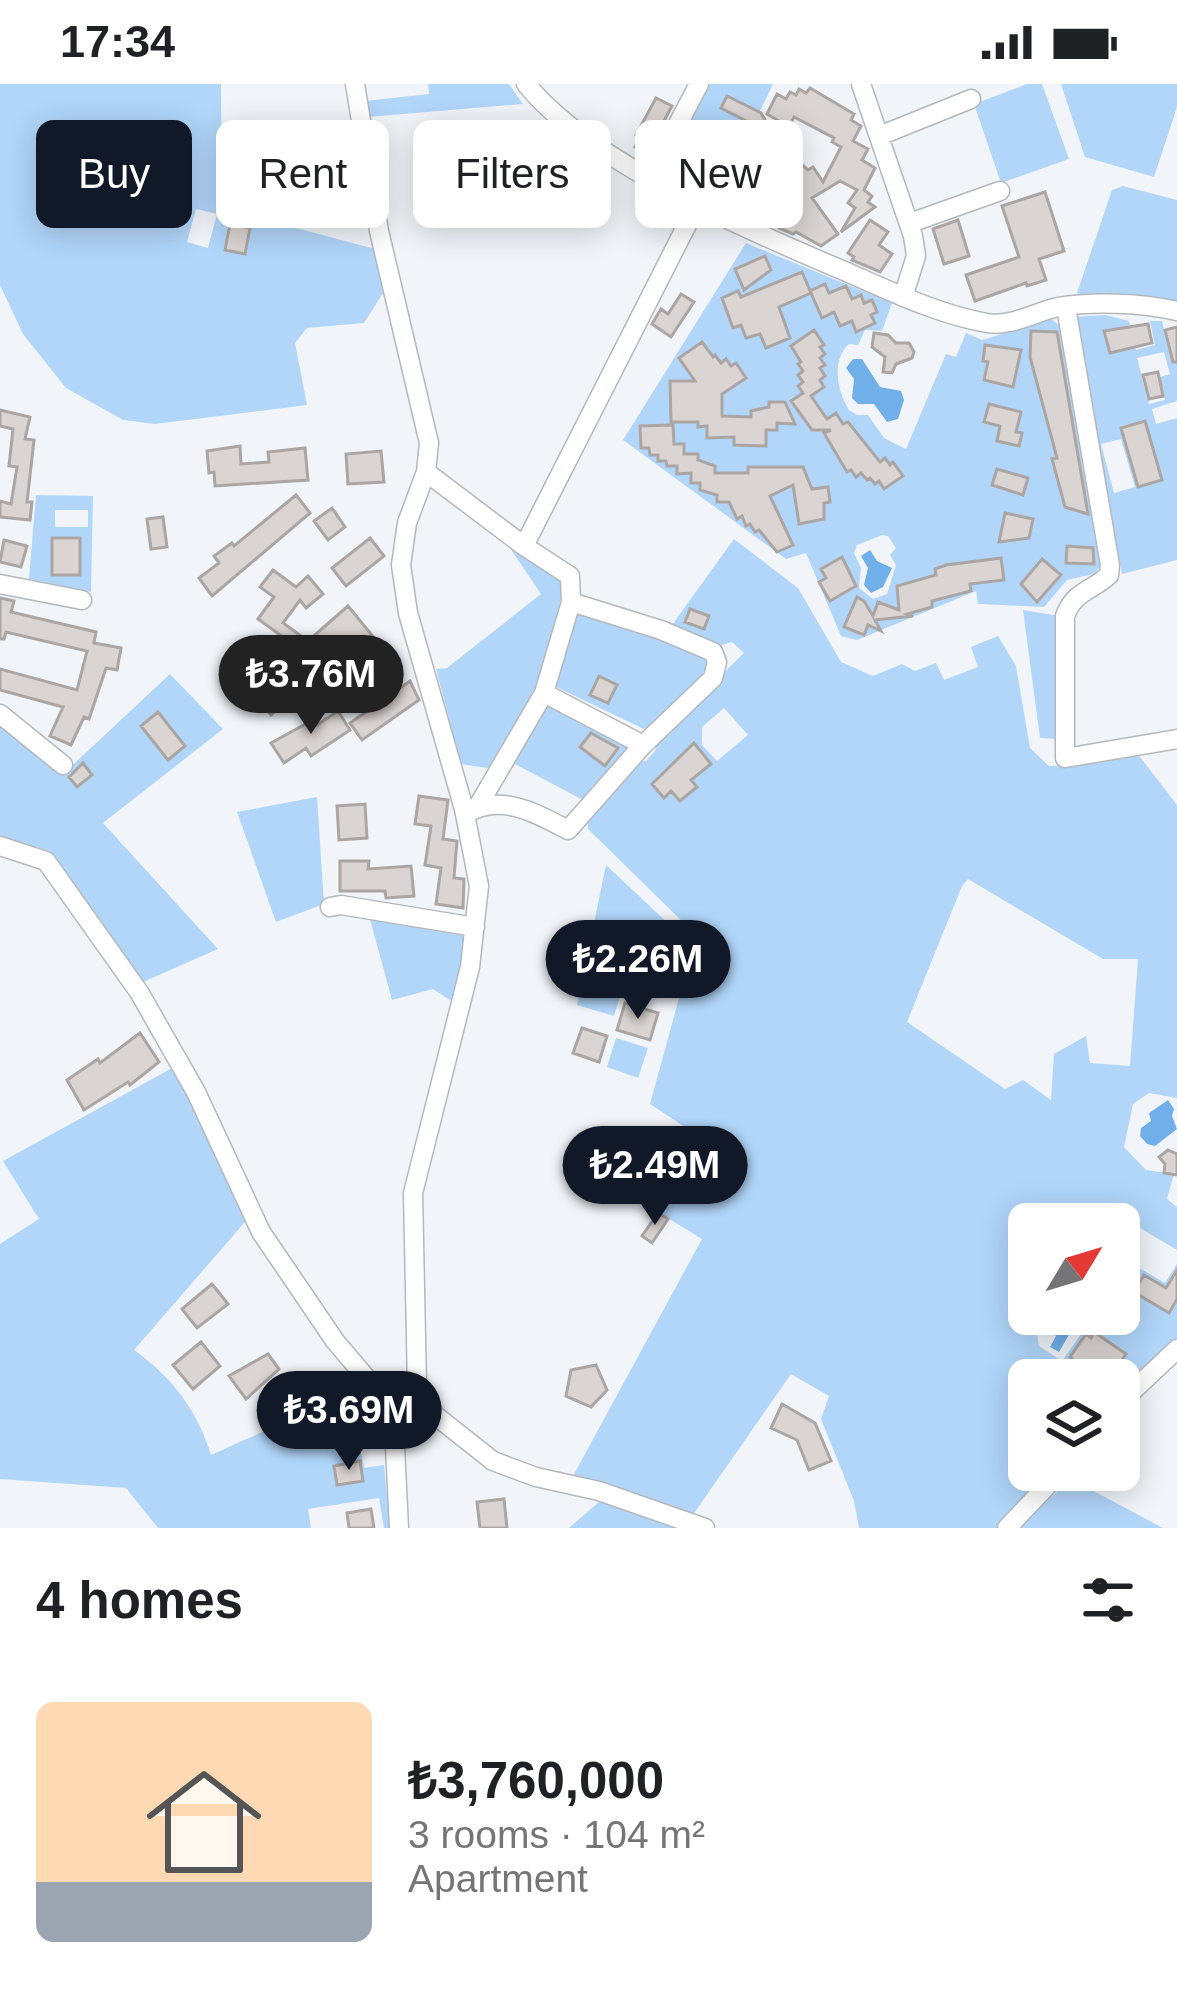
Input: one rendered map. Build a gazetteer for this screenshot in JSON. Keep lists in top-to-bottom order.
{
  "north": "top right",
  "page": {
    "status": "17:34",
    "chip": [
      "Buy",
      "Rent",
      "Filters",
      "New"
    ],
    "price": [
      "₺3.76M",
      "₺2.26M",
      "₺2.49M",
      "₺3.69M"
    ],
    "heading": "4 homes",
    "list": [
      {
        "name": "₺3,760,000",
        "note": "3 rooms · 104 m² · Apartment"
      }
    ]
  }
}
